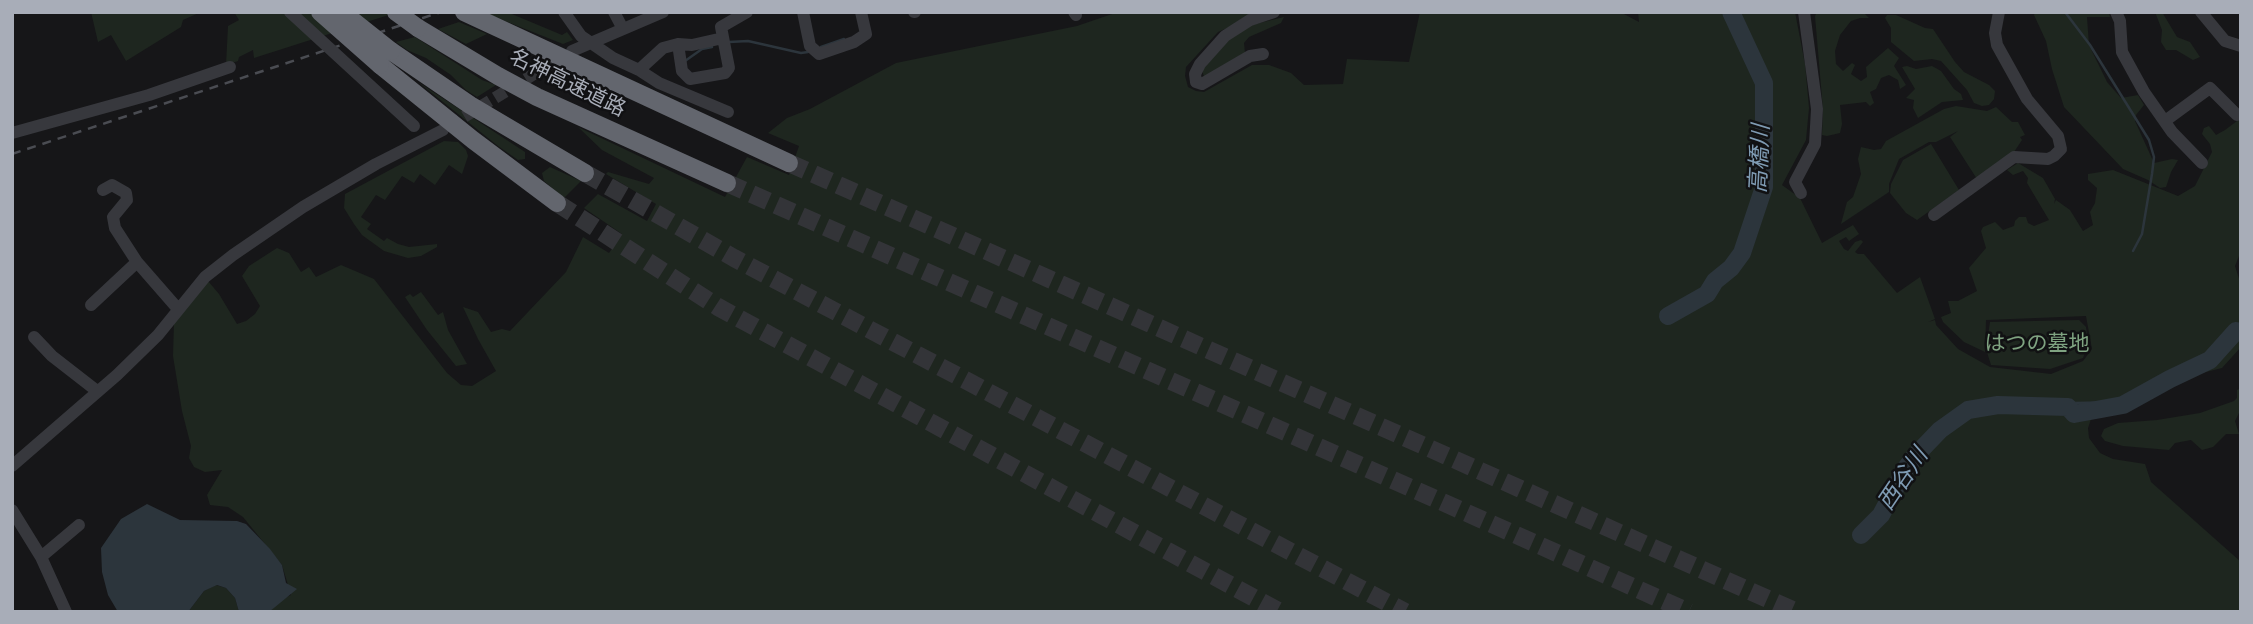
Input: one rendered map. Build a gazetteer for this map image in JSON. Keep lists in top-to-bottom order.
{
  "streets": {
    "highway": ["名神高速道路"]
  },
  "water": ["高橋川", "西谷川"],
  "parks": ["はつの墓地"]
}
